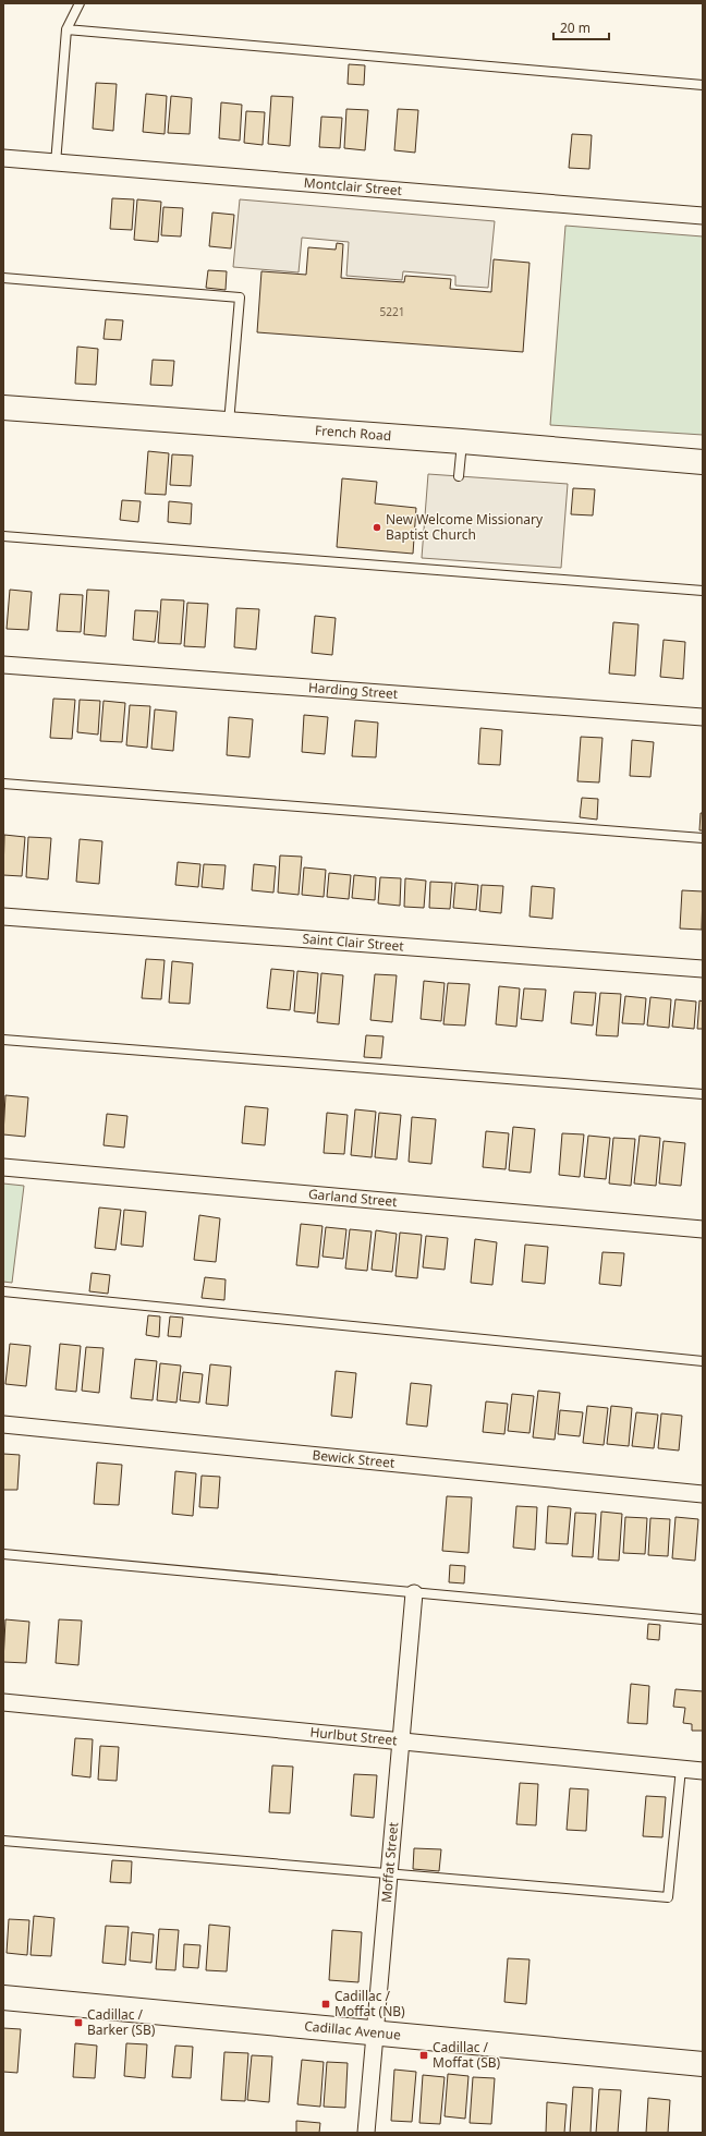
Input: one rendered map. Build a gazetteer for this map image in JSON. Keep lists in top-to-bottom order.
{
  "streets": {
    "street": [
      "Montclair Street",
      "French Road",
      "Harding Street",
      "Saint Clair Street",
      "Garland Street",
      "Bewick Street",
      "Hurlbut Street",
      "Moffat Street",
      "Cadillac Avenue"
    ]
  },
  "crossings": [
    ["Hurlbut Street", "Moffat Street"],
    ["Moffat Street", "Cadillac Avenue"]
  ],
  "places": {
    "other": ["New Welcome Missionary Baptist Church"],
    "transit": ["Cadillac / Moffat (NB)", "Cadillac / Barker (SB)", "Cadillac / Moffat (SB)"]
  },
  "house_numbers": ["5221"],
  "scale_bar": "20 m"
}
